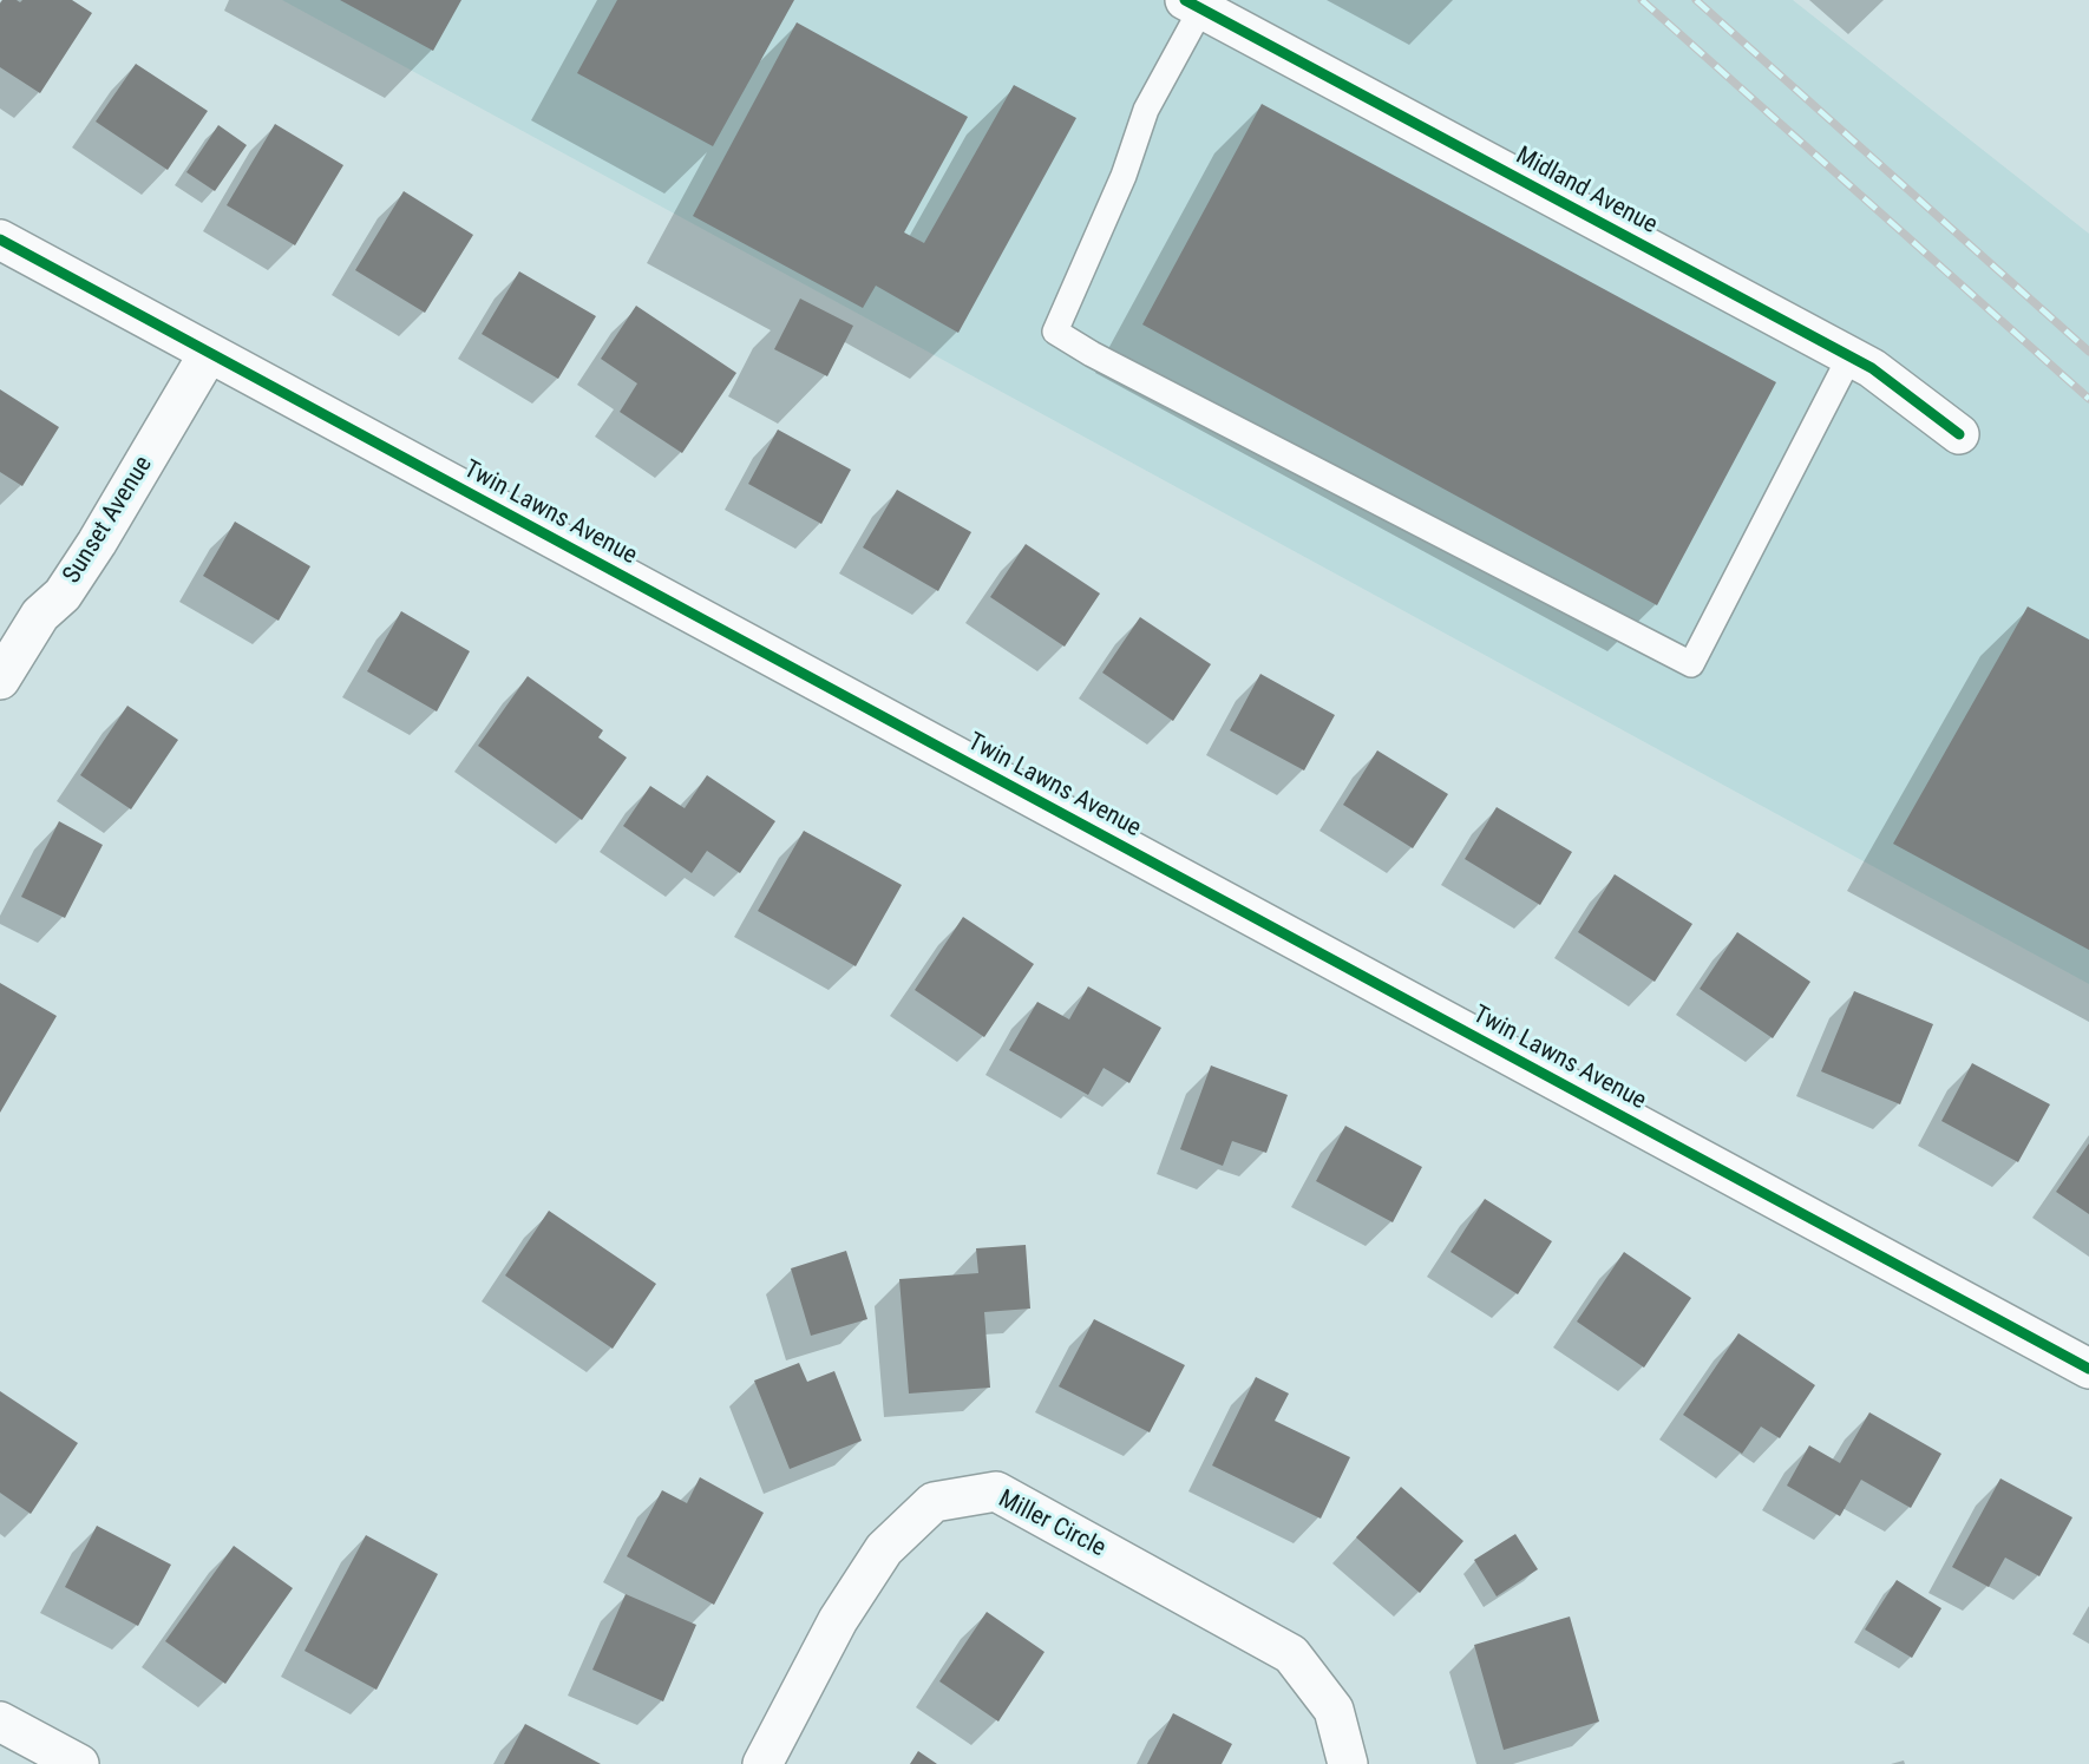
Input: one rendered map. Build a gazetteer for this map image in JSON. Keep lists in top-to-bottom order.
{
  "streets": {
    "street": [
      "Midland Avenue",
      "Twin Lawns Avenue",
      "Sunset Avenue",
      "Miller Circle"
    ]
  },
  "crossings": [
    ["Twin Lawns Avenue", "Sunset Avenue"]
  ]
}
